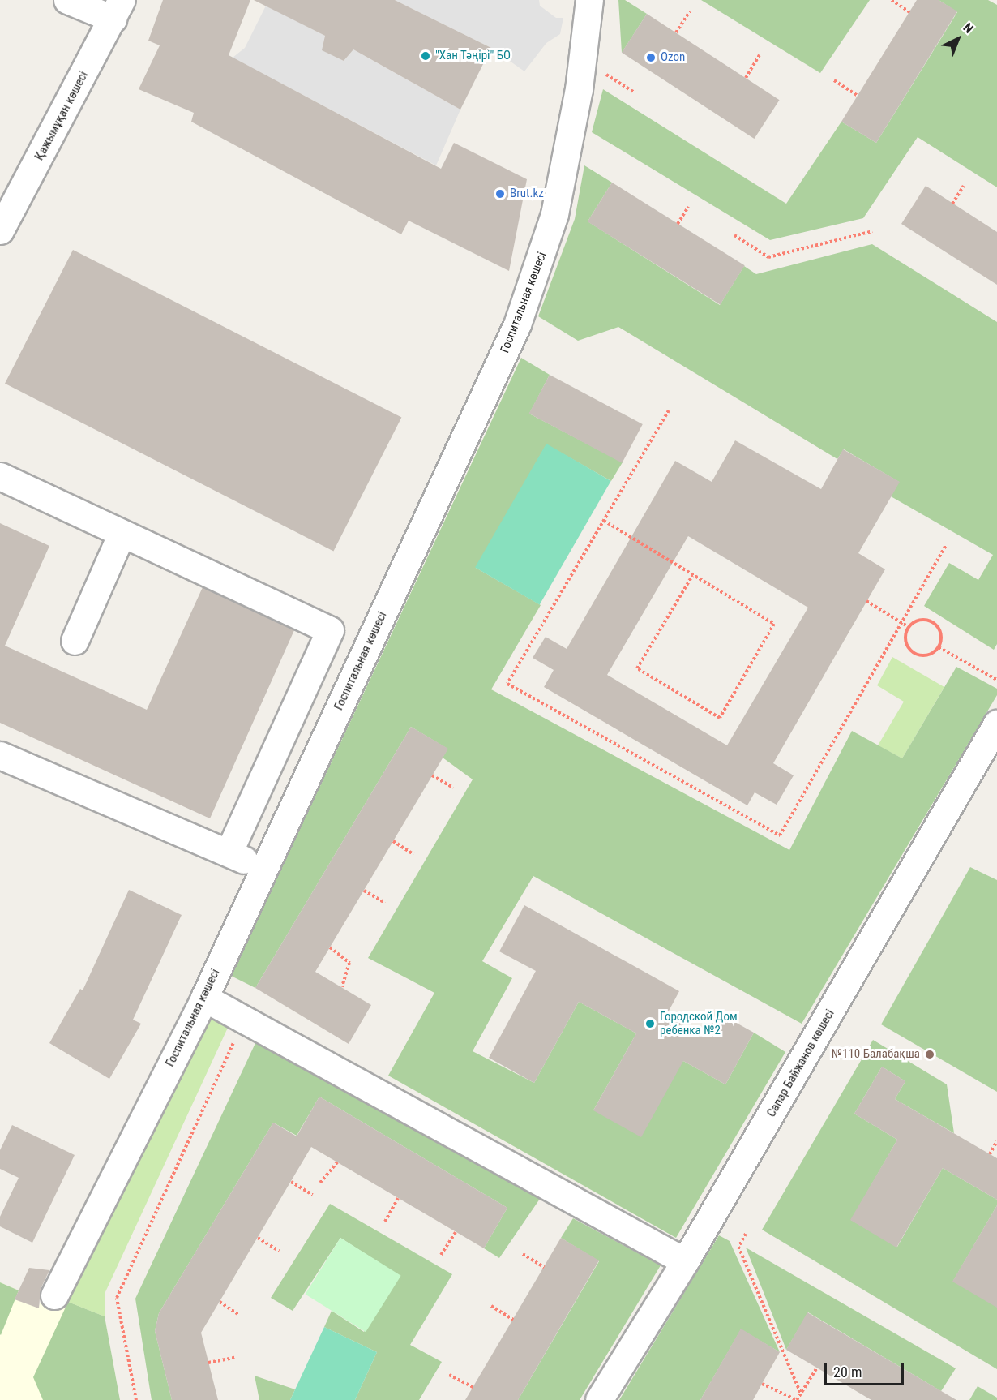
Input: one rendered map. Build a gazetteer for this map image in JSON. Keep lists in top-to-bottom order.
{
  "streets": {
    "street": ["Қажымұқан көшесі", "Госпитальная көшесі", "Сапар Байжанов көшесі"]
  },
  "places": [
    "\"Хан Тәңірі\" БО",
    "Ozon",
    "Brut.kz",
    "Городской Дом ребенка №2",
    "№110 Балабақша"
  ],
  "scale_bar": "20 m",
  "north": "top right"
}
